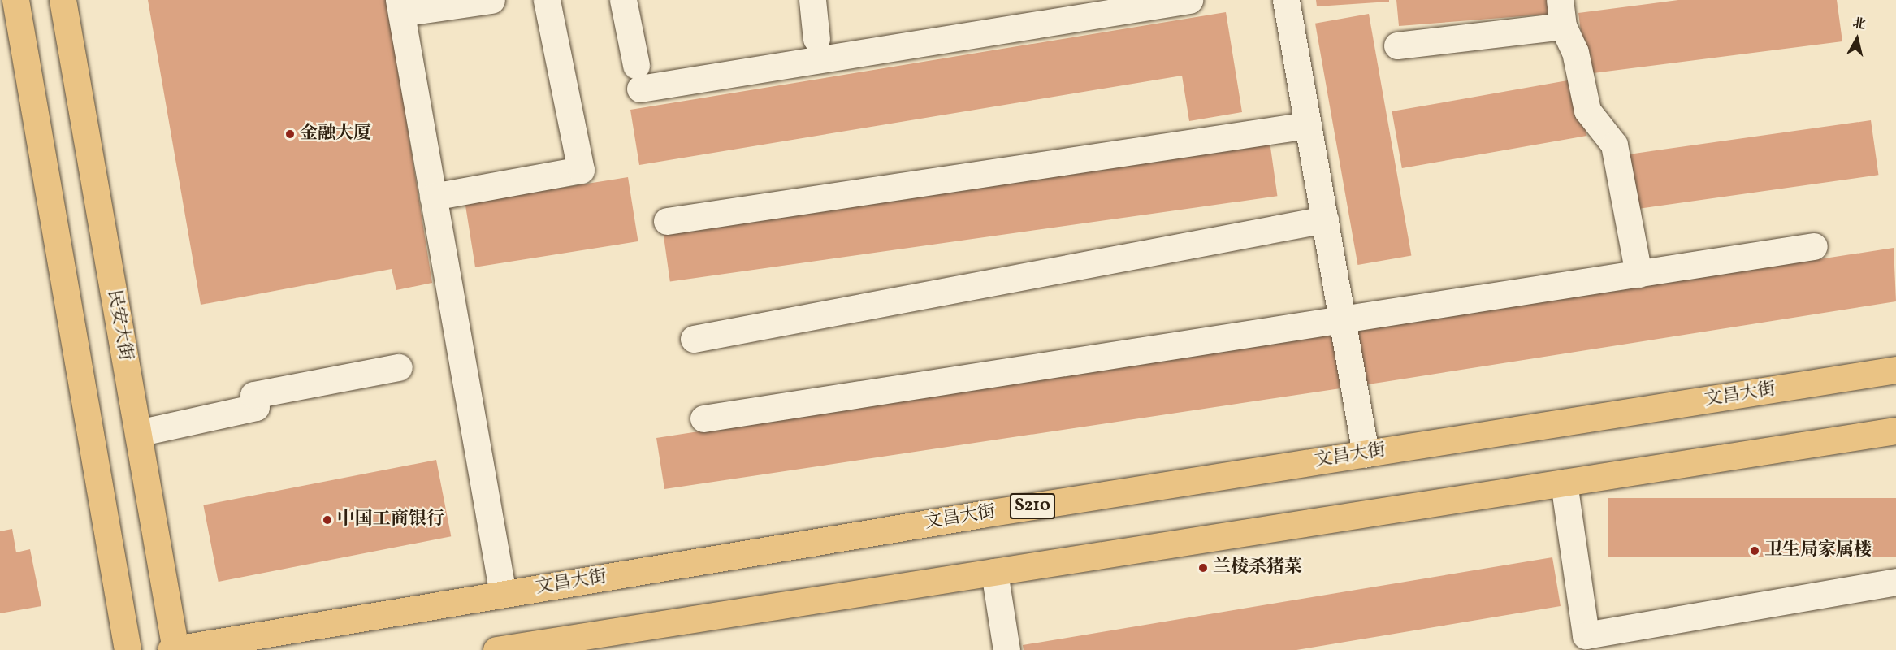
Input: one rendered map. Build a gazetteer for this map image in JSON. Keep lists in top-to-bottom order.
{
  "streets": {
    "main road": ["民安大街", "文昌大街", "S210"]
  },
  "crossings": [
    ["民安大街", "文昌大街"]
  ],
  "places": [
    "金融大厦",
    "中国工商银行",
    "卫生局家属楼",
    "兰棱杀猪菜"
  ],
  "north": "top"
}
